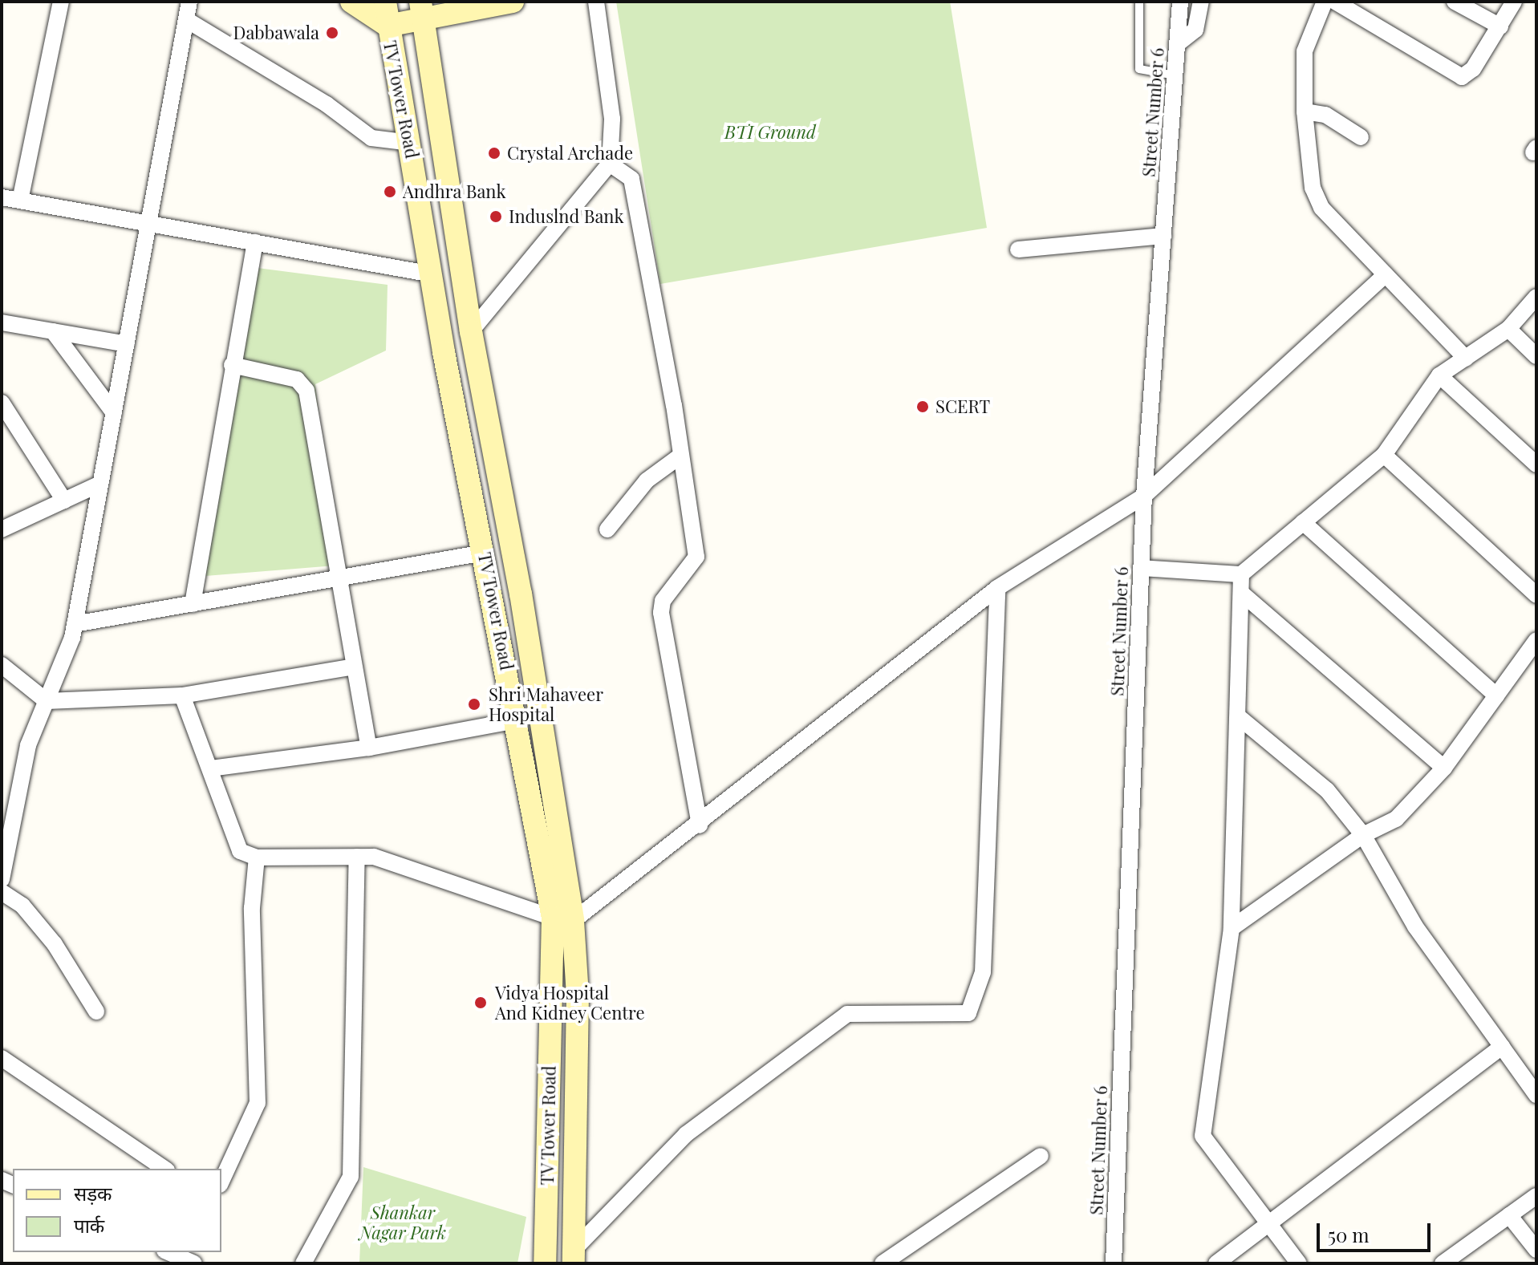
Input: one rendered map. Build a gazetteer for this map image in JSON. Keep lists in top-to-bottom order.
{
  "streets": {
    "main road": ["TV Tower Road"],
    "street": ["Street Number 6"]
  },
  "parks": ["BTI Ground", "Shankar Nagar Park"],
  "places": [
    "Dabbawala",
    "Crystal Archade",
    "Andhra Bank",
    "Induslnd Bank",
    "SCERT",
    "Shri Mahaveer Hospital",
    "Vidya Hospital And Kidney Centre"
  ],
  "legend": ["सड़क", "पार्क"],
  "scale_bar": "50 m"
}
